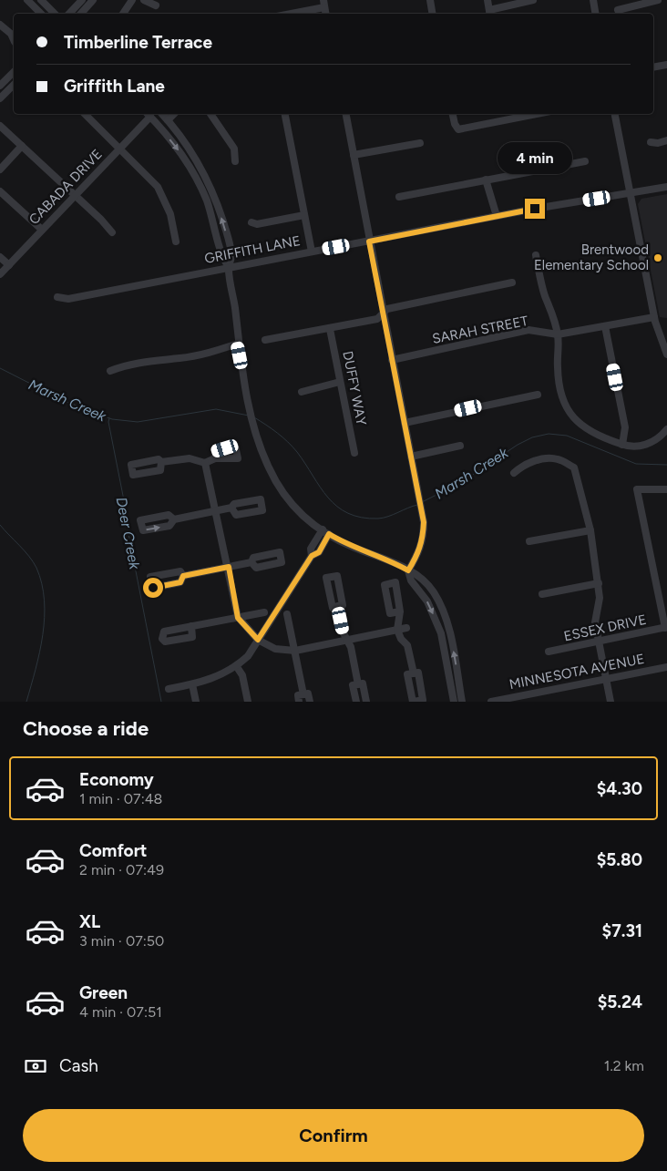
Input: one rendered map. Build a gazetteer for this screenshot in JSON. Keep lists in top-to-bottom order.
{
  "streets": {
    "street": [
      "CABADA DRIVE",
      "GRIFFITH LANE",
      "SARAH STREET",
      "DUFFY WAY",
      "ESSEX DRIVE",
      "MINNESOTA AVENUE"
    ]
  },
  "water": ["Marsh Creek", "Deer Creek"],
  "places": ["Brentwood Elementary School"],
  "page": {
    "banner": ["Timberline Terrace", "Griffith Lane"],
    "bubble": "4 min",
    "heading": "Choose a ride",
    "list": [
      {
        "name": "Economy",
        "note": "1 min · 07:48",
        "value": "$4.30"
      },
      {
        "name": "Comfort",
        "note": "2 min · 07:49",
        "value": "$5.80"
      },
      {
        "name": "XL",
        "note": "3 min · 07:50",
        "value": "$7.31"
      },
      {
        "name": "Green",
        "note": "4 min · 07:51",
        "value": "$5.24"
      }
    ],
    "pay": ["Cash", "1.2 km"],
    "buttons": "Confirm"
  }
}
